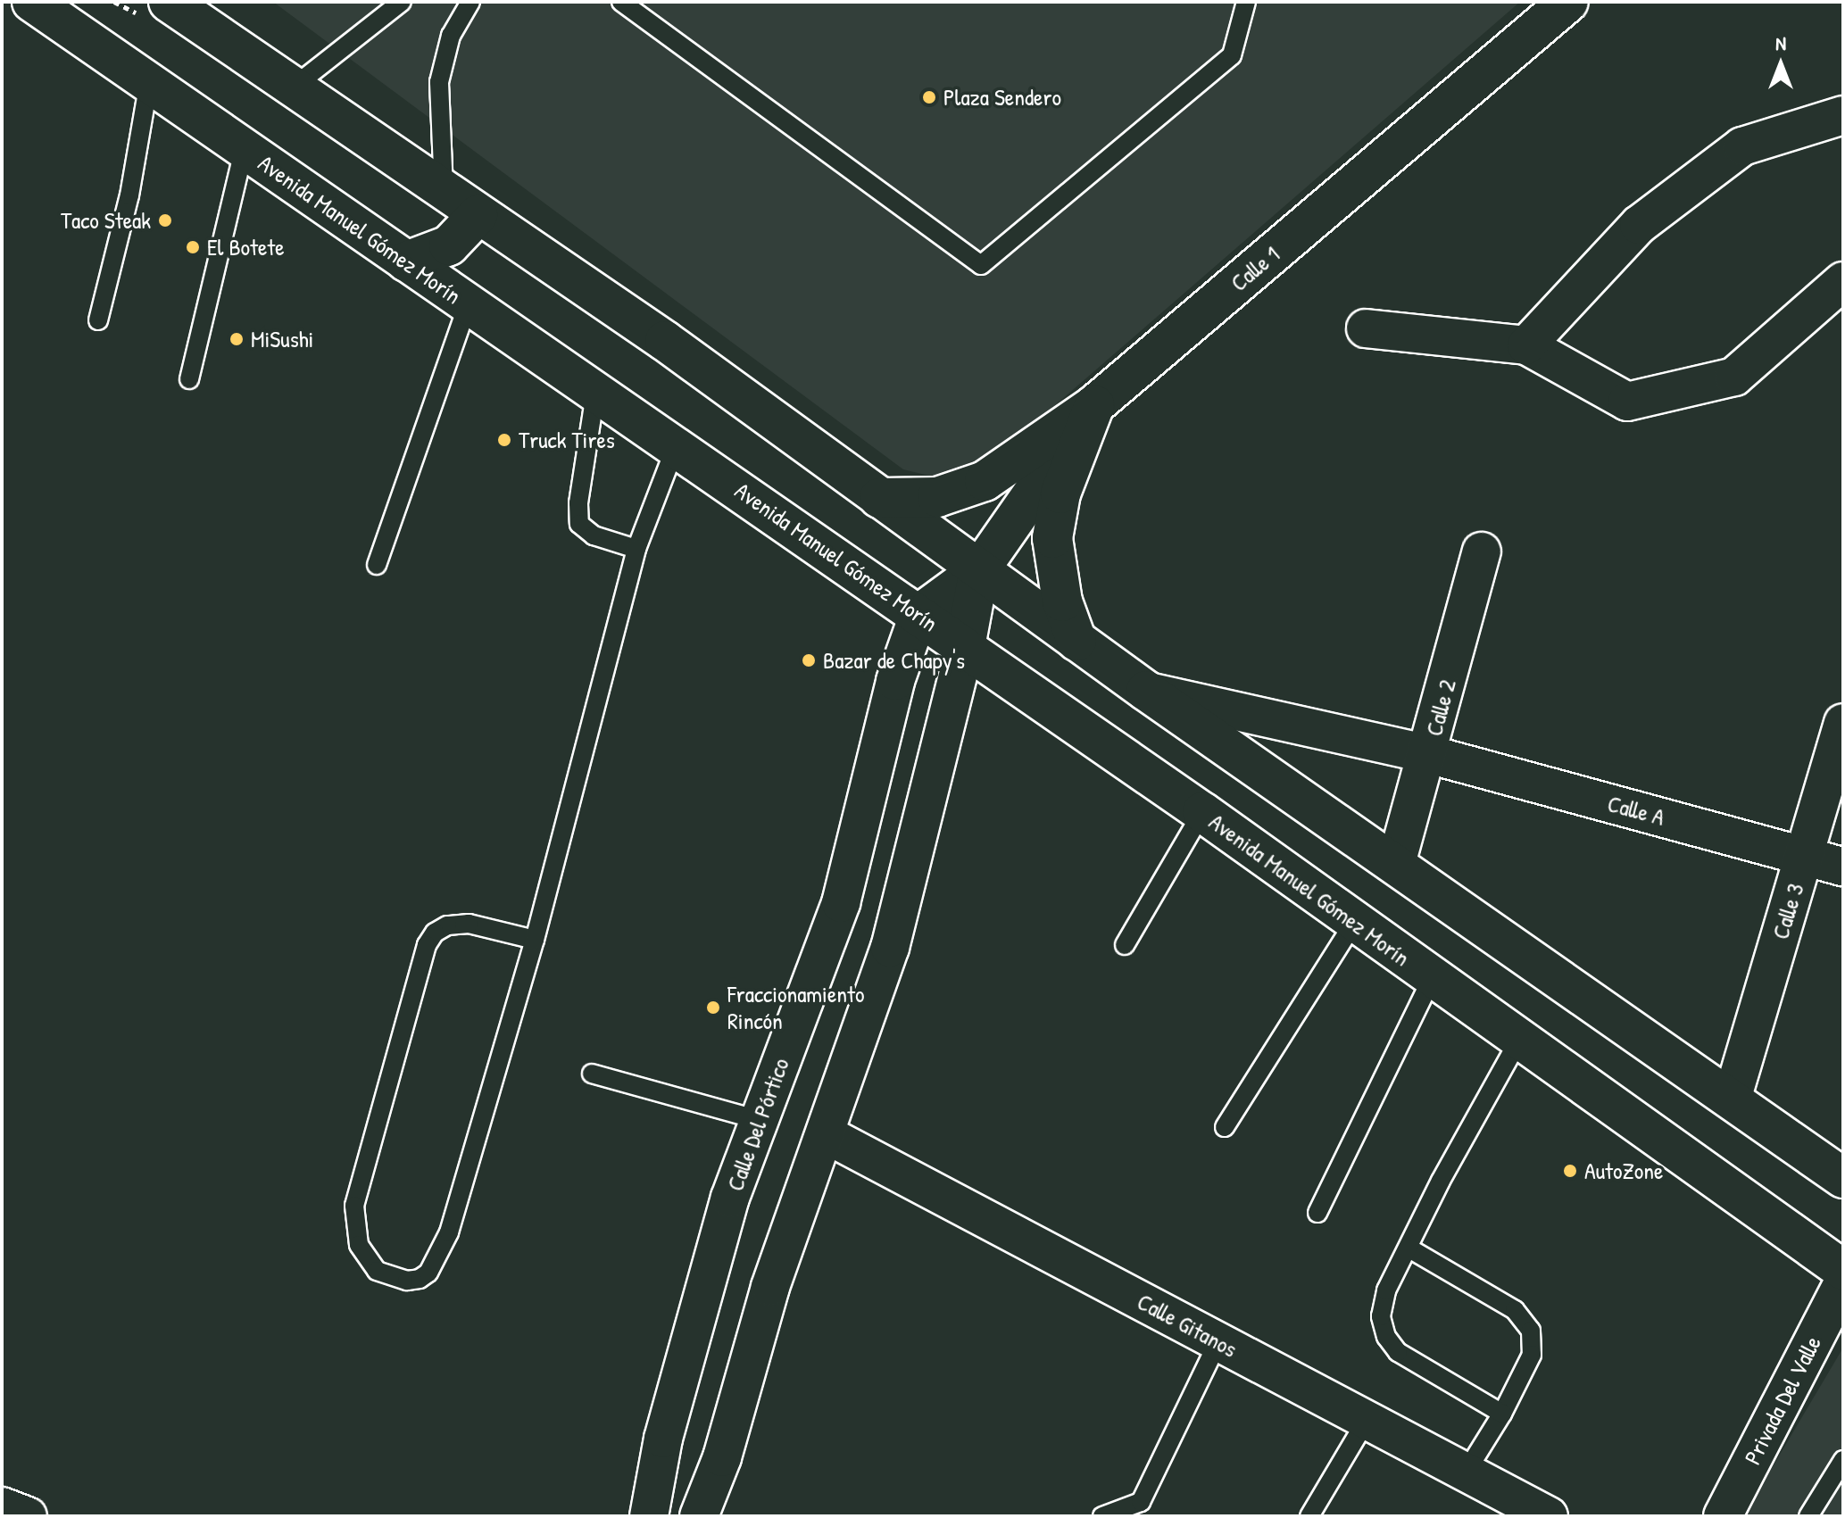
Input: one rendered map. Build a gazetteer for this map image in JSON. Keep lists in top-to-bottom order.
{
  "streets": {
    "main road": ["Avenida Manuel Gómez Morín", "Calle 1"],
    "street": [
      "Calle 2",
      "Calle A",
      "Calle 3",
      "Calle Del Pórtico",
      "Calle Gitanos",
      "Privada Del Valle"
    ]
  },
  "crossings": [
    ["Avenida Manuel Gómez Morín", "Calle 1"],
    ["Avenida Manuel Gómez Morín", "Calle Del Pórtico"],
    ["Calle 1", "Calle Del Pórtico"],
    ["Calle 2", "Calle A"],
    ["Calle A", "Calle 3"]
  ],
  "places": [
    "Plaza Sendero",
    "Taco Steak",
    "El Botete",
    "MiSushi",
    "Truck Tires",
    "Bazar de Chapy's",
    "Fraccionamiento Rincón",
    "AutoZone"
  ],
  "north": "top"
}
